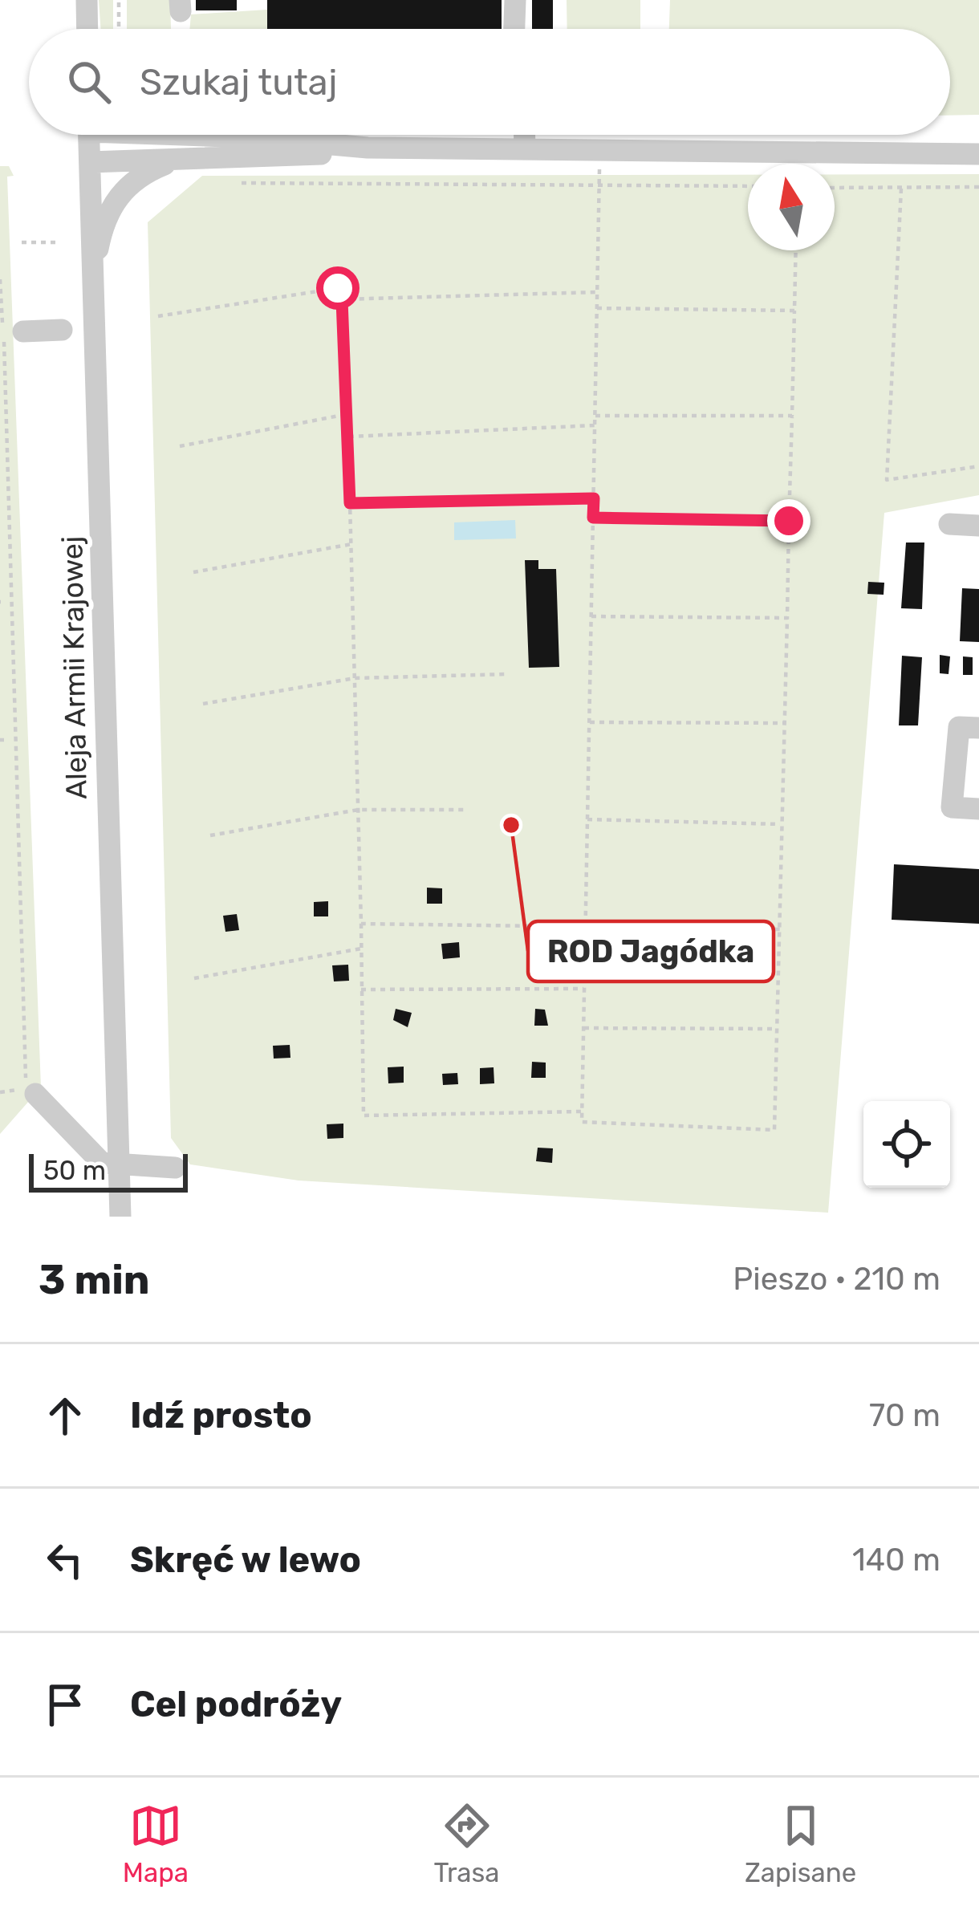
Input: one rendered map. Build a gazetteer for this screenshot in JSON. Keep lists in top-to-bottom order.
{
  "streets": {
    "street": ["Aleja Armii Krajowej"]
  },
  "places": ["ROD Jagódka"],
  "scale_bar": "50 m",
  "north": "top",
  "page": {
    "search": "Szukaj tutaj",
    "scale": "50 m",
    "heading": ["3 min", "Pieszo · 210 m"],
    "list": [
      ["Idź prosto", "70 m"],
      ["Skręć w lewo", "140 m"],
      "Cel podróży"
    ],
    "nav": ["Mapa", "Trasa", "Zapisane"]
  }
}
